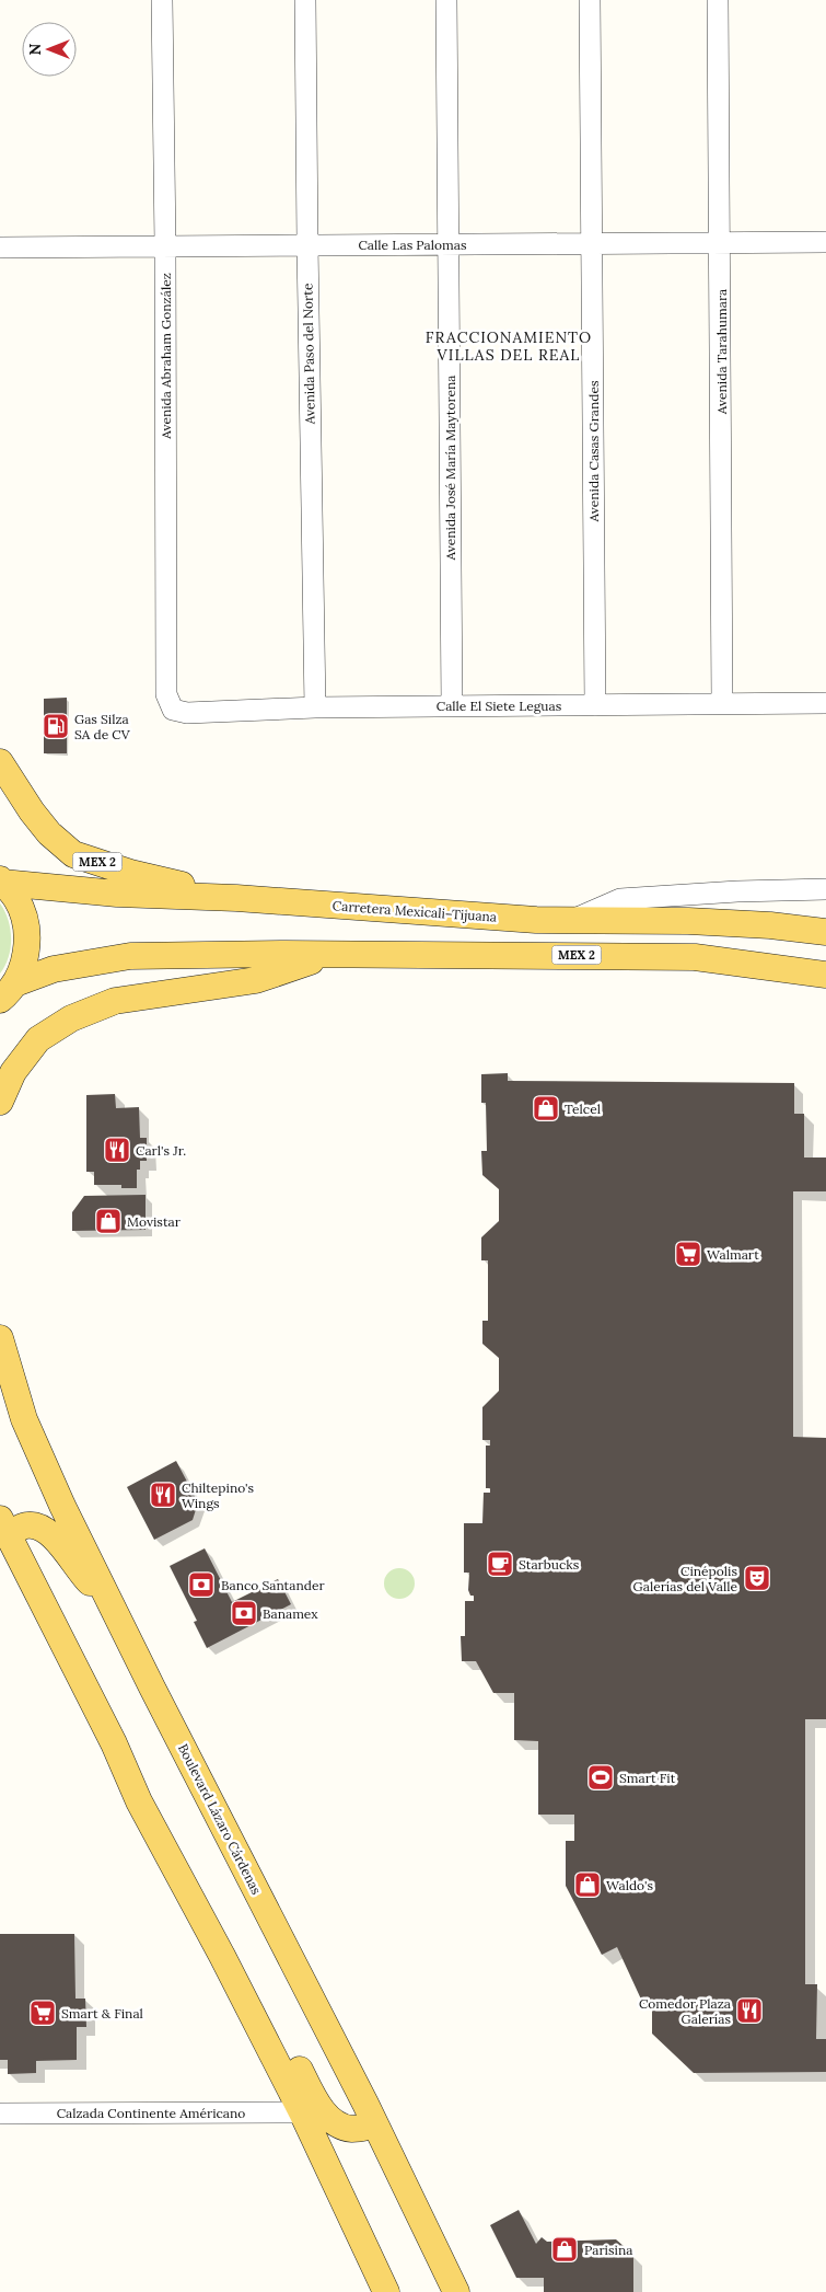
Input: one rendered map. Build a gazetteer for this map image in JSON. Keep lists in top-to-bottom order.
{
  "streets": {
    "main road": ["MEX 2", "Carretera Mexicali–Tijuana", "Boulevard Lázaro Cárdenas"],
    "street": [
      "Calle Las Palomas",
      "Avenida Tarahumara",
      "Avenida Paso del Norte",
      "Avenida Abraham González",
      "Avenida Casas Grandes",
      "Avenida José María Maytorena",
      "Calle El Siete Leguas",
      "Calzada Continente Américano"
    ]
  },
  "crossings": [
    ["Calle Las Palomas", "Avenida Tarahumara"],
    ["Calle Las Palomas", "Avenida Paso del Norte"],
    ["Calle Las Palomas", "Avenida Abraham González"],
    ["Calle Las Palomas", "Avenida Casas Grandes"],
    ["Calle Las Palomas", "Avenida José María Maytorena"],
    ["Avenida Tarahumara", "Calle El Siete Leguas"],
    ["Avenida Paso del Norte", "Calle El Siete Leguas"],
    ["Avenida Abraham González", "Calle El Siete Leguas"],
    ["Avenida Casas Grandes", "Calle El Siete Leguas"],
    ["Avenida José María Maytorena", "Calle El Siete Leguas"],
    ["MEX 2", "Carretera Mexicali–Tijuana"]
  ],
  "districts": ["FRACCIONAMIENTO VILLAS DEL REAL"],
  "places": {
    "fuel station": ["Gas Silza SA de CV"],
    "shop": [
      "Telcel",
      "Movistar",
      "Waldo's",
      "Parisina"
    ],
    "restaurant": ["Carl's Jr.", "Chiltepino's Wings", "Comedor Plaza Galerías"],
    "supermarket": ["Walmart", "Smart & Final"],
    "cafe": ["Starbucks"],
    "theatre": ["Cinépolis Galerías del Valle"],
    "bank": ["Banco Santander", "Banamex"],
    "sports": ["Smart Fit"]
  },
  "north": "left"
}
